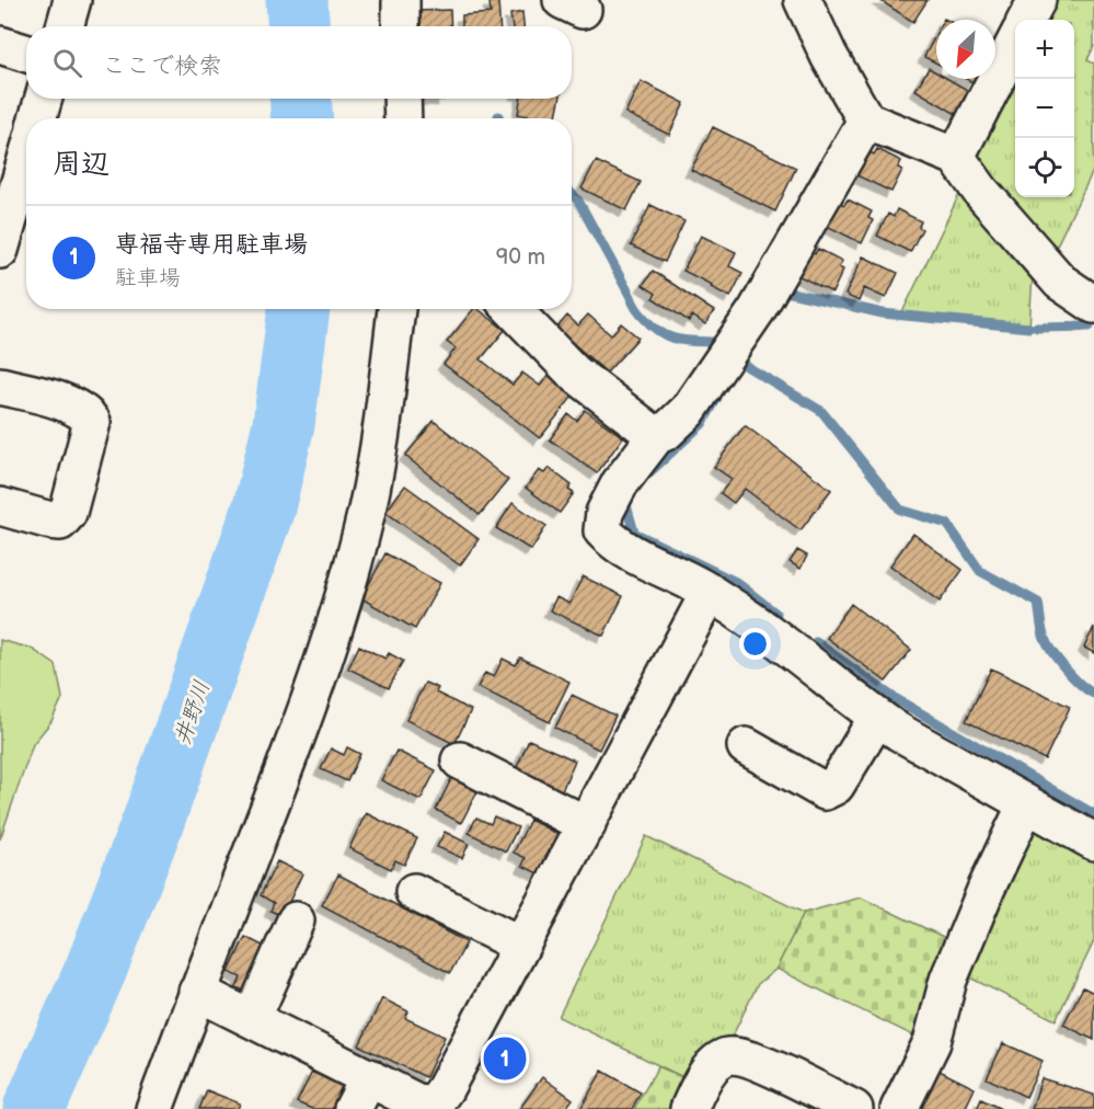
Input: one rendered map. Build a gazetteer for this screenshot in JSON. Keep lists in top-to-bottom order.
{
  "water": ["井野川"],
  "north": "bottom left",
  "page": {
    "map_buttons": ["+", "−"],
    "search": "ここで検索",
    "heading": "周辺",
    "list": [
      {
        "mark": "1",
        "name": "専福寺専用駐車場",
        "note": "駐車場",
        "value": "90 m"
      }
    ],
    "pins": "1"
  }
}
